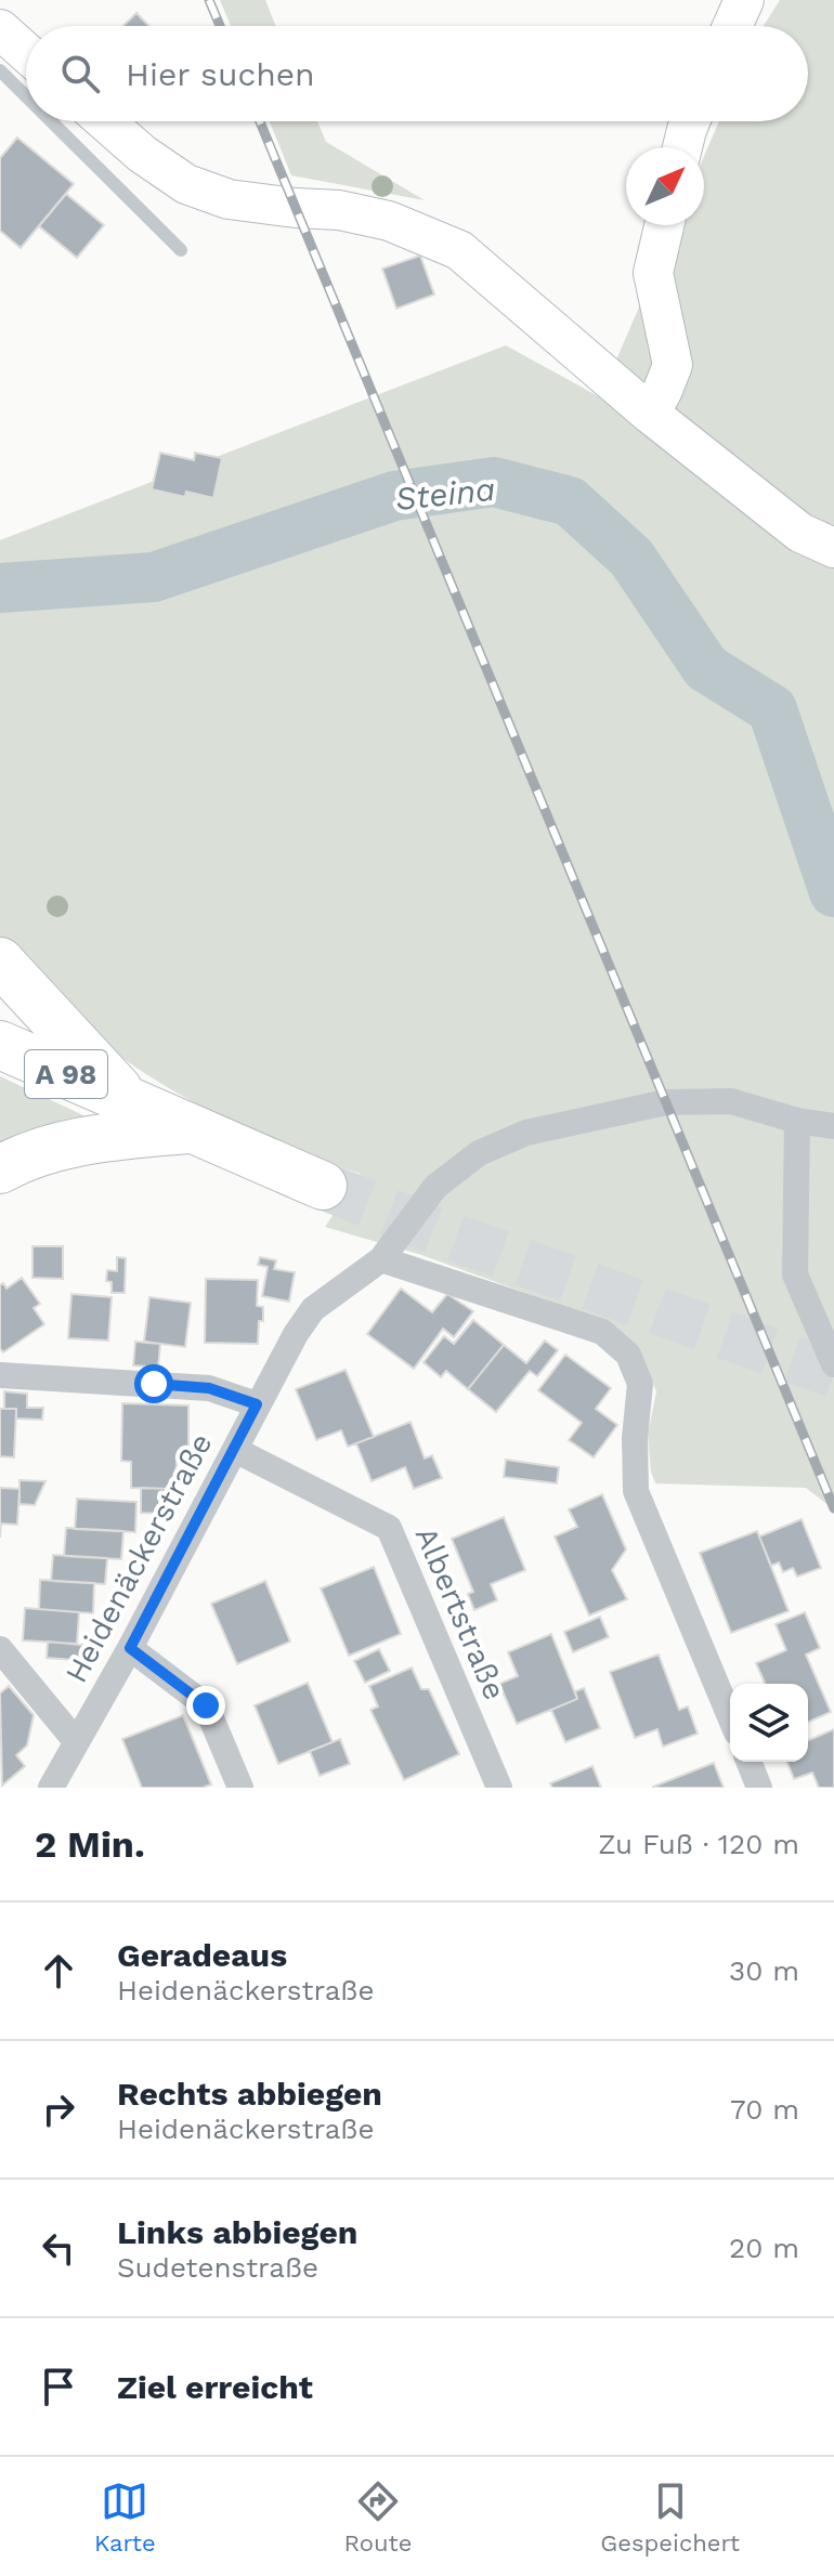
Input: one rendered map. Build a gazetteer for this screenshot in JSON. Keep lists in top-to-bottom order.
{
  "streets": {
    "highway": ["A 98"],
    "street": ["Heidenäckerstraße", "Albertstraße"]
  },
  "crossings": [
    ["Heidenäckerstraße", "Albertstraße"]
  ],
  "water": ["Steina"],
  "north": "top right",
  "page": {
    "search": "Hier suchen",
    "heading": ["2 Min.", "Zu Fuß · 120 m"],
    "list": [
      ["Geradeaus", "Heidenäckerstraße", "30 m"],
      ["Rechts abbiegen", "Heidenäckerstraße", "70 m"],
      ["Links abbiegen", "Sudetenstraße", "20 m"],
      "Ziel erreicht"
    ],
    "nav": ["Karte", "Route", "Gespeichert"]
  }
}
